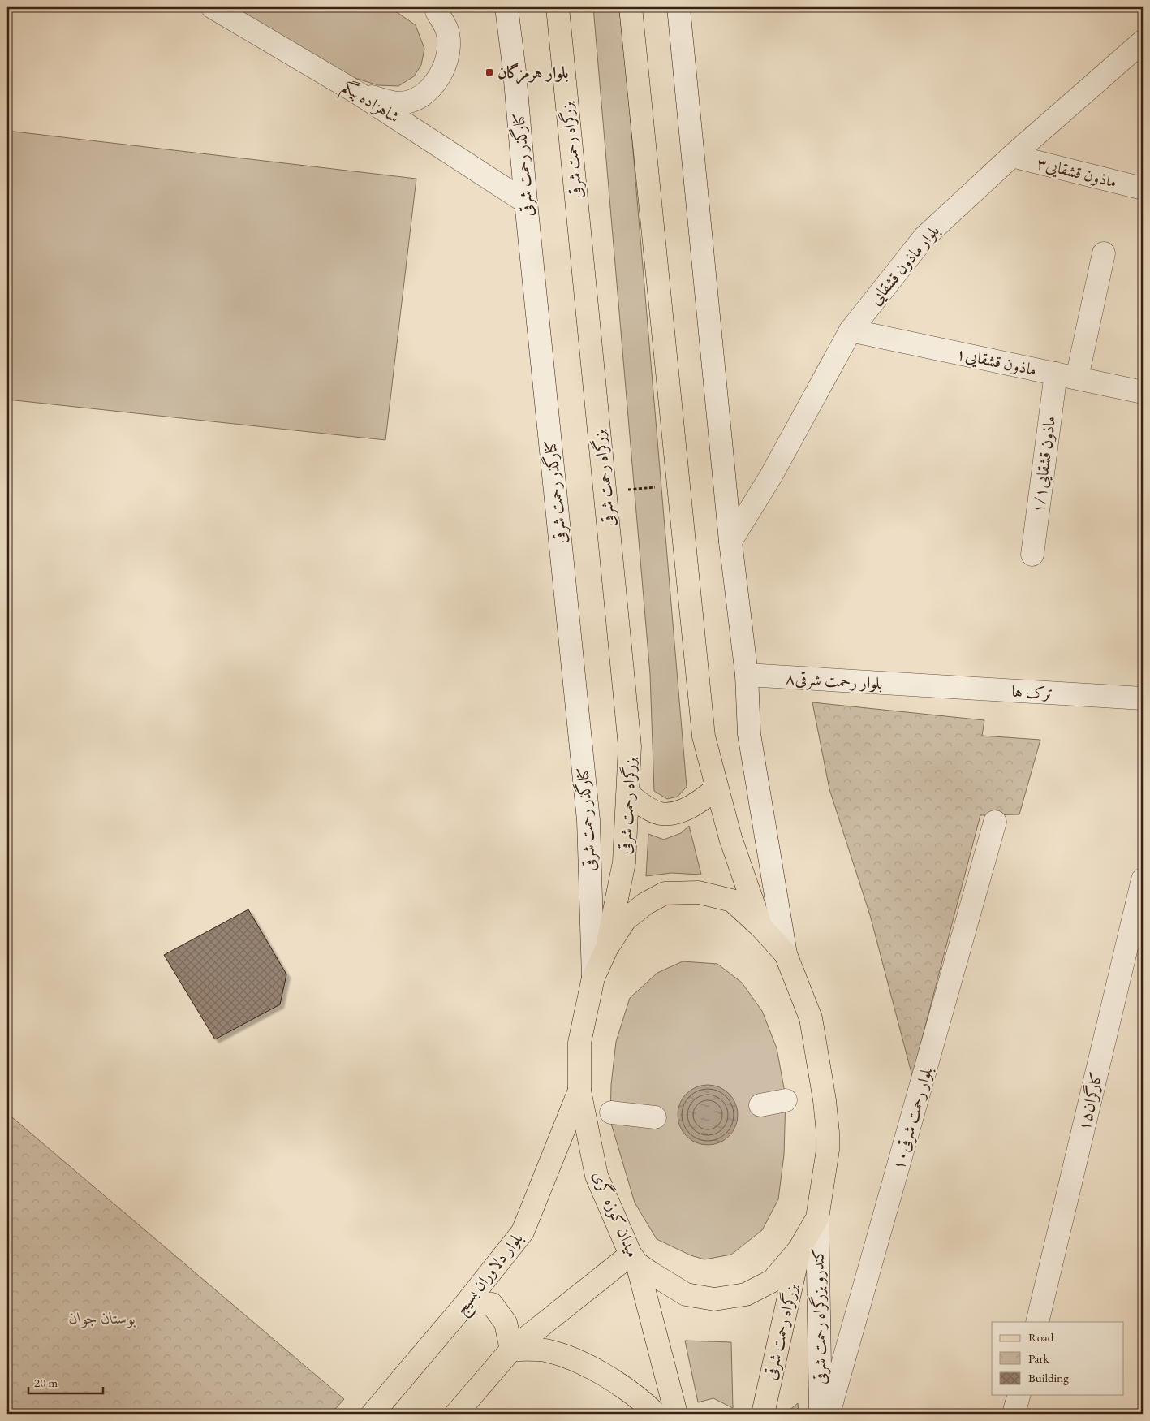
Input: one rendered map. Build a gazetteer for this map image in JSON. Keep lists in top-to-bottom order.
{
  "streets": {
    "main road": ["بزرگراه رحمت شرقی", "میدان کوزه گری", "بلوار دلاوران بسیج"],
    "street": [
      "شاهزاده بیگم",
      "کنارگذر رحمت شرقی",
      "ماذون قشقایی۳",
      "بلوار ماذون قشقایی",
      "ماذون قشقایی۱",
      "ماذون قشقایی۱/۱",
      "بلوار رحمت شرقی۸",
      "ترک ها",
      "۱۵کارگران",
      "۱۰بلوار رحمت شرقی",
      "کندرو بزرگراه رحمت شرقی"
    ]
  },
  "crossings": [
    ["شاهزاده بیگم", "کنارگذر رحمت شرقی"],
    ["بزرگراه رحمت شرقی", "میدان کوزه گری"],
    ["کنارگذر رحمت شرقی", "میدان کوزه گری"],
    ["ماذون قشقایی۳", "بلوار ماذون قشقایی"],
    ["بلوار ماذون قشقایی", "ماذون قشقایی۱"],
    ["ماذون قشقایی۱", "ماذون قشقایی۱/۱"],
    ["بلوار رحمت شرقی۸", "ترک ها"],
    ["میدان کوزه گری", "بلوار دلاوران بسیج"],
    ["میدان کوزه گری", "کندرو بزرگراه رحمت شرقی"]
  ],
  "parks": ["بوستان جوان"],
  "places": {
    "transit": ["بلوار هرمزگان"]
  },
  "legend": ["Road", "Park", "Building"],
  "scale_bar": "20 m"
}
